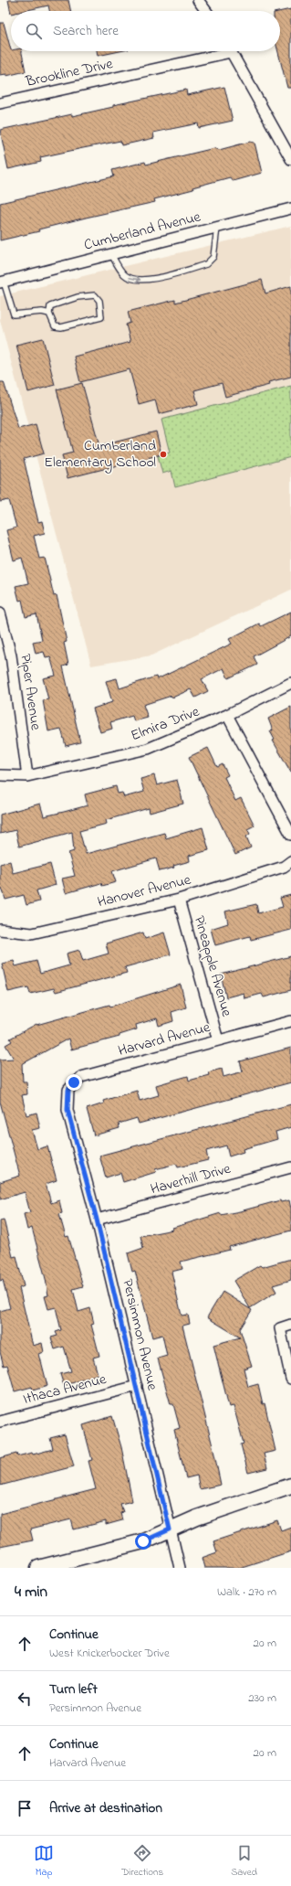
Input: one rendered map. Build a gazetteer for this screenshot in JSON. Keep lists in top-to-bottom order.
{
  "streets": {
    "street": [
      "Brookline Drive",
      "Cumberland Avenue",
      "Piper Avenue",
      "Elmira Drive",
      "Hanover Avenue",
      "Pineapple Avenue",
      "Harvard Avenue",
      "Haverhill Drive",
      "Persimmon Avenue",
      "Ithaca Avenue"
    ]
  },
  "crossings": [
    ["Piper Avenue", "Elmira Drive"],
    ["Hanover Avenue", "Pineapple Avenue"],
    ["Pineapple Avenue", "Harvard Avenue"],
    ["Harvard Avenue", "Persimmon Avenue"],
    ["Haverhill Drive", "Persimmon Avenue"],
    ["Persimmon Avenue", "Ithaca Avenue"]
  ],
  "places": ["Cumberland Elementary School"],
  "page": {
    "search": "Search here",
    "heading": ["4 min", "Walk · 270 m"],
    "list": [
      ["Continue", "West Knickerbocker Drive", "20 m"],
      ["Turn left", "Persimmon Avenue", "230 m"],
      ["Continue", "Harvard Avenue", "20 m"],
      "Arrive at destination"
    ],
    "nav": ["Map", "Directions", "Saved"]
  }
}
